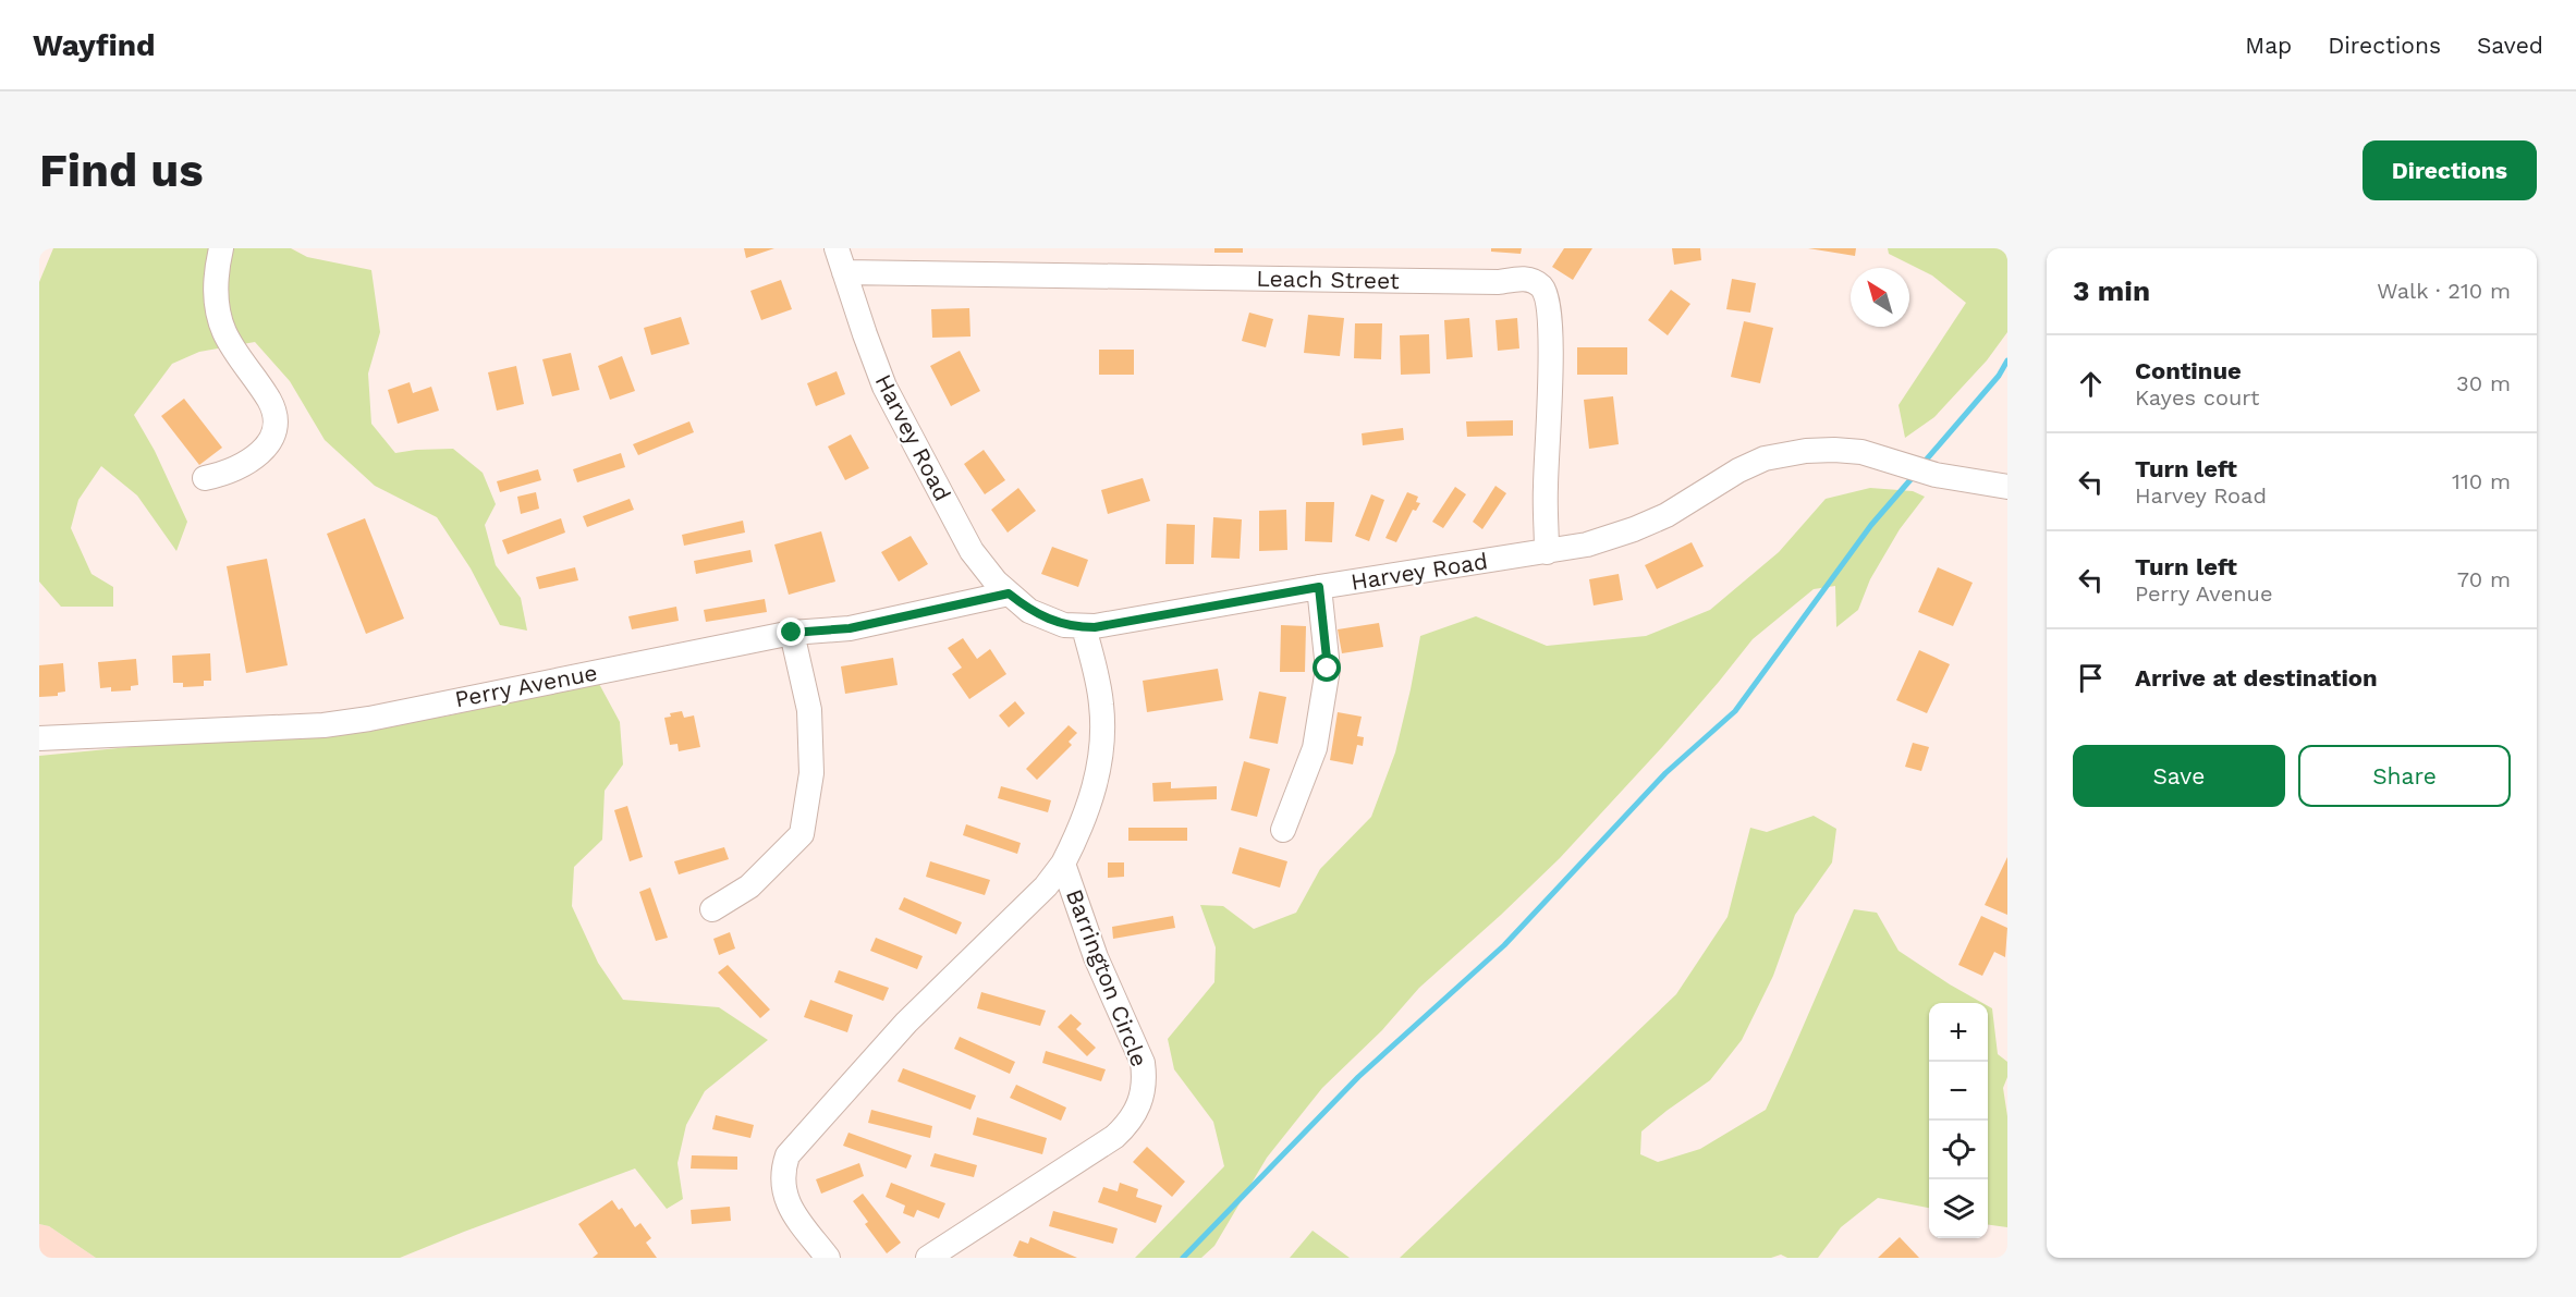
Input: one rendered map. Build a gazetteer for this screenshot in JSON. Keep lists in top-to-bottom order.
{
  "streets": {
    "street": [
      "Leach Street",
      "Harvey Road",
      "Perry Avenue",
      "Barrington Circle"
    ]
  },
  "crossings": [
    ["Leach Street", "Harvey Road"],
    ["Harvey Road", "Perry Avenue"],
    ["Harvey Road", "Barrington Circle"]
  ],
  "north": "top left",
  "page": {
    "header": "Wayfind",
    "nav": ["Map", "Directions", "Saved"],
    "buttons": [
      "Directions",
      ["Save", "Share"]
    ],
    "title": "Find us",
    "heading": ["3 min", "Walk · 210 m"],
    "list": [
      ["Continue", "Kayes court", "30 m"],
      ["Turn left", "Harvey Road", "110 m"],
      ["Turn left", "Perry Avenue", "70 m"],
      "Arrive at destination"
    ],
    "map_buttons": ["+", "−"]
  }
}
